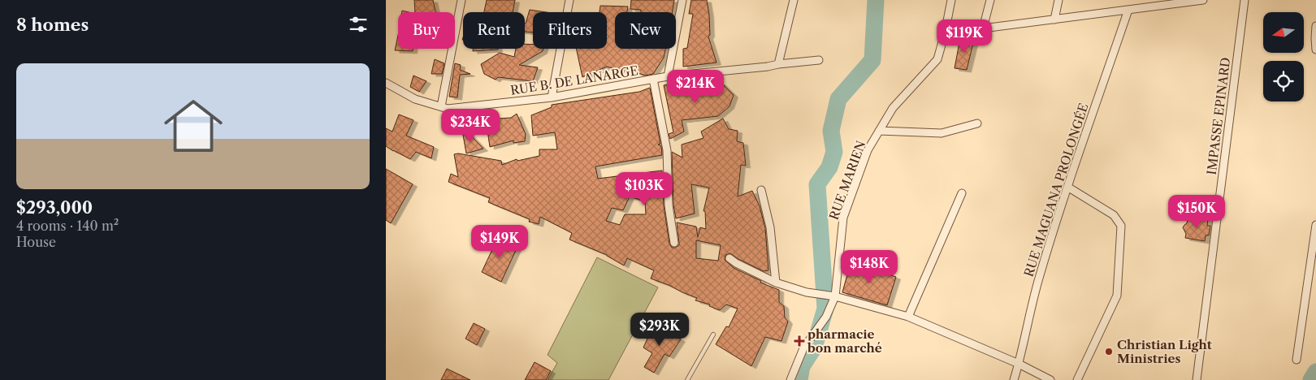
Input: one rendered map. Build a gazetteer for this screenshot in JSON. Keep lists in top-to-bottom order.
{
  "streets": {
    "street": [
      "RUE B. DE LANARGE",
      "IMPASSE EPINARD",
      "RUE MARIEN",
      "RUE MAGUANA PROLONGÉE"
    ]
  },
  "places": {
    "health": ["pharmacie bon marché"],
    "other": ["Christian Light Ministries"]
  },
  "north": "left",
  "page": {
    "heading": "8 homes",
    "chip": [
      "Buy",
      "Rent",
      "Filters",
      "New"
    ],
    "price": [
      "$119K",
      "$214K",
      "$234K",
      "$103K",
      "$150K",
      "$149K",
      "$148K",
      "$293K"
    ],
    "list": [
      {
        "name": "$293,000",
        "note": "4 rooms · 140 m² · House"
      }
    ]
  }
}
